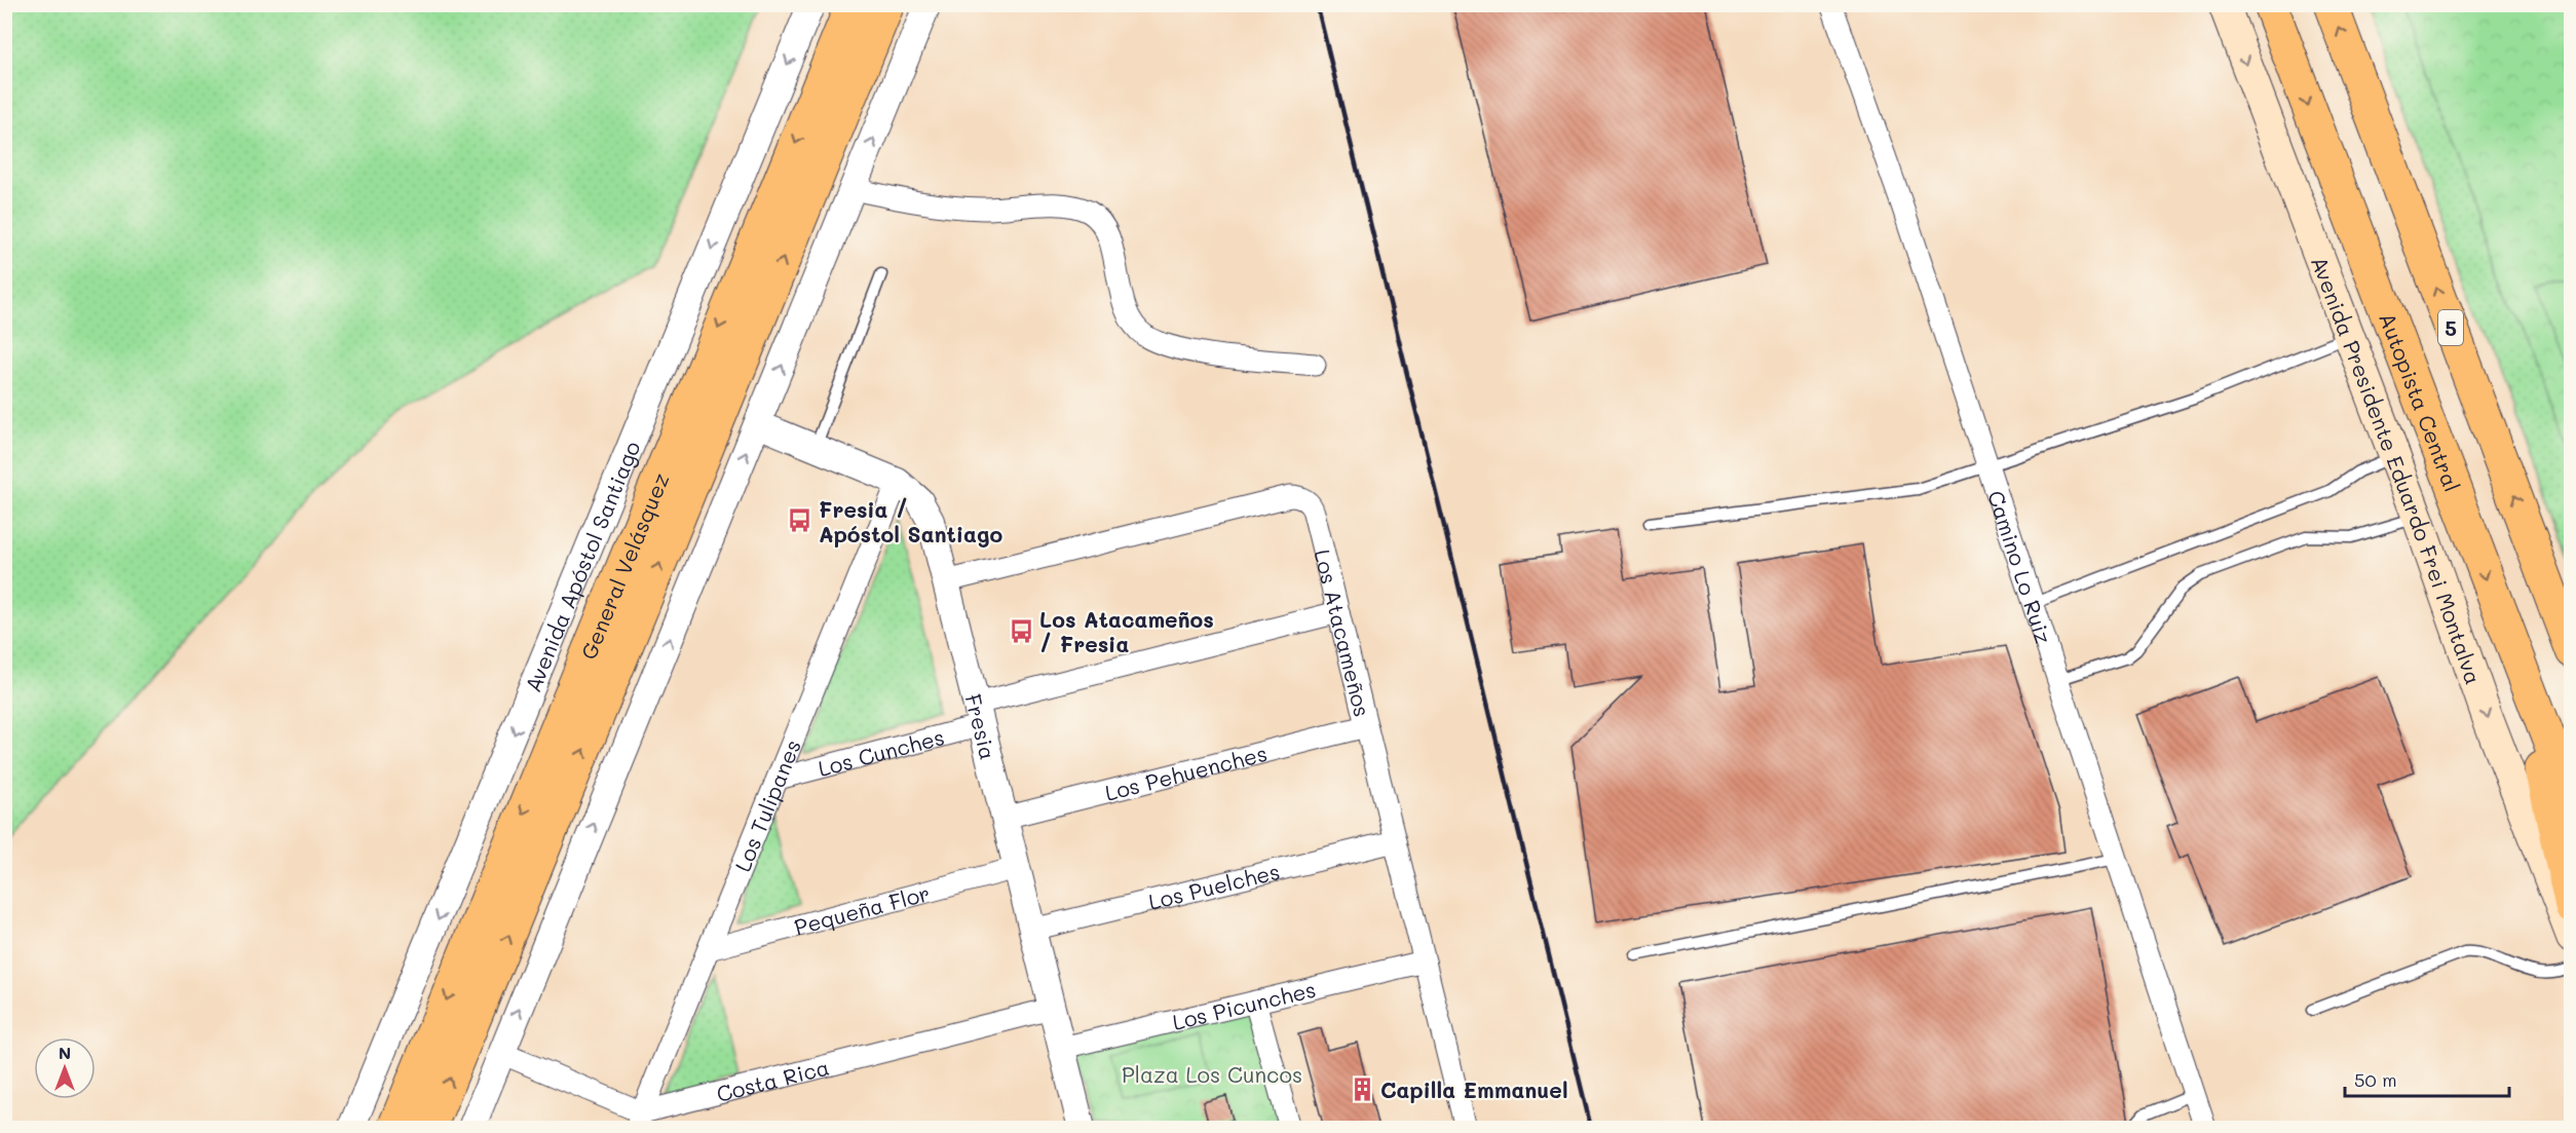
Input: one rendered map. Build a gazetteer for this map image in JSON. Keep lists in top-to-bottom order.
{
  "streets": {
    "highway": ["5", "Autopista Central", "General Velásquez"],
    "main road": ["Avenida Presidente Eduardo Frei Montalva"],
    "street": [
      "Camino Lo Ruiz",
      "Avenida Apóstol Santiago",
      "Los Atacameños",
      "Fresia",
      "Los Cunches",
      "Los Pehuenches",
      "Los Tulipanes",
      "Los Puelches",
      "Pequeña Flor",
      "Los Picunches",
      "Costa Rica"
    ]
  },
  "crossings": [
    ["Los Atacameños", "Fresia"],
    ["Los Atacameños", "Los Cunches"],
    ["Los Atacameños", "Los Pehuenches"],
    ["Los Atacameños", "Los Puelches"],
    ["Los Atacameños", "Los Picunches"],
    ["Fresia", "Los Cunches"],
    ["Fresia", "Los Pehuenches"],
    ["Fresia", "Los Tulipanes"],
    ["Fresia", "Los Puelches"],
    ["Fresia", "Pequeña Flor"],
    ["Fresia", "Los Picunches"],
    ["Fresia", "Costa Rica"],
    ["Los Cunches", "Los Tulipanes"],
    ["Los Tulipanes", "Pequeña Flor"],
    ["Los Tulipanes", "Costa Rica"]
  ],
  "one_way": ["Avenida Presidente Eduardo Frei Montalva"],
  "parks": ["Plaza Los Cuncos"],
  "places": {
    "bus stop": ["Fresia / Apóstol Santiago", "Los Atacameños / Fresia"],
    "building": ["Capilla Emmanuel"]
  },
  "scale_bar": "50 m",
  "north": "top"
}
